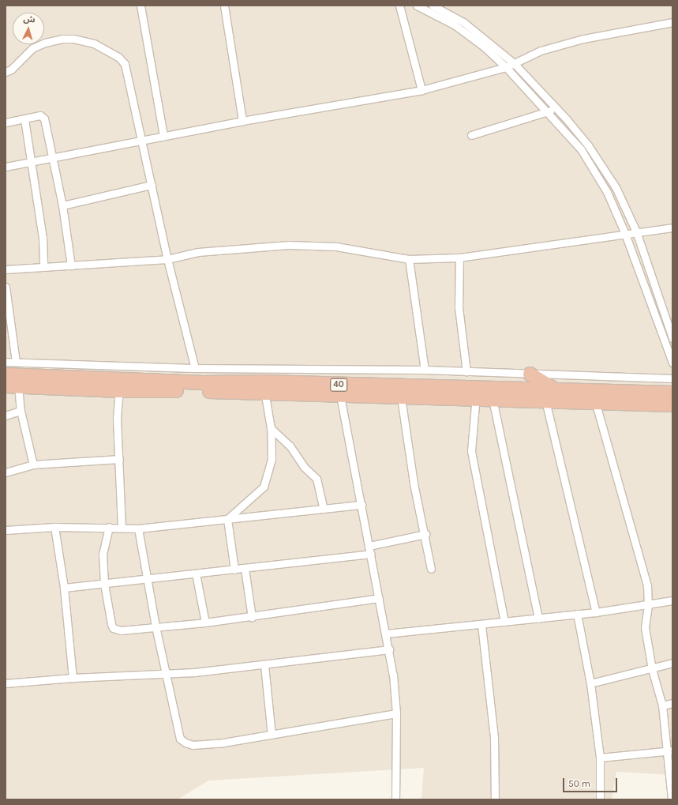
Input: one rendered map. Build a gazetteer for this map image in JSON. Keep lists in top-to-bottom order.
{
  "streets": {
    "highway": ["40"]
  },
  "scale_bar": "50 m",
  "north": "top"
}
